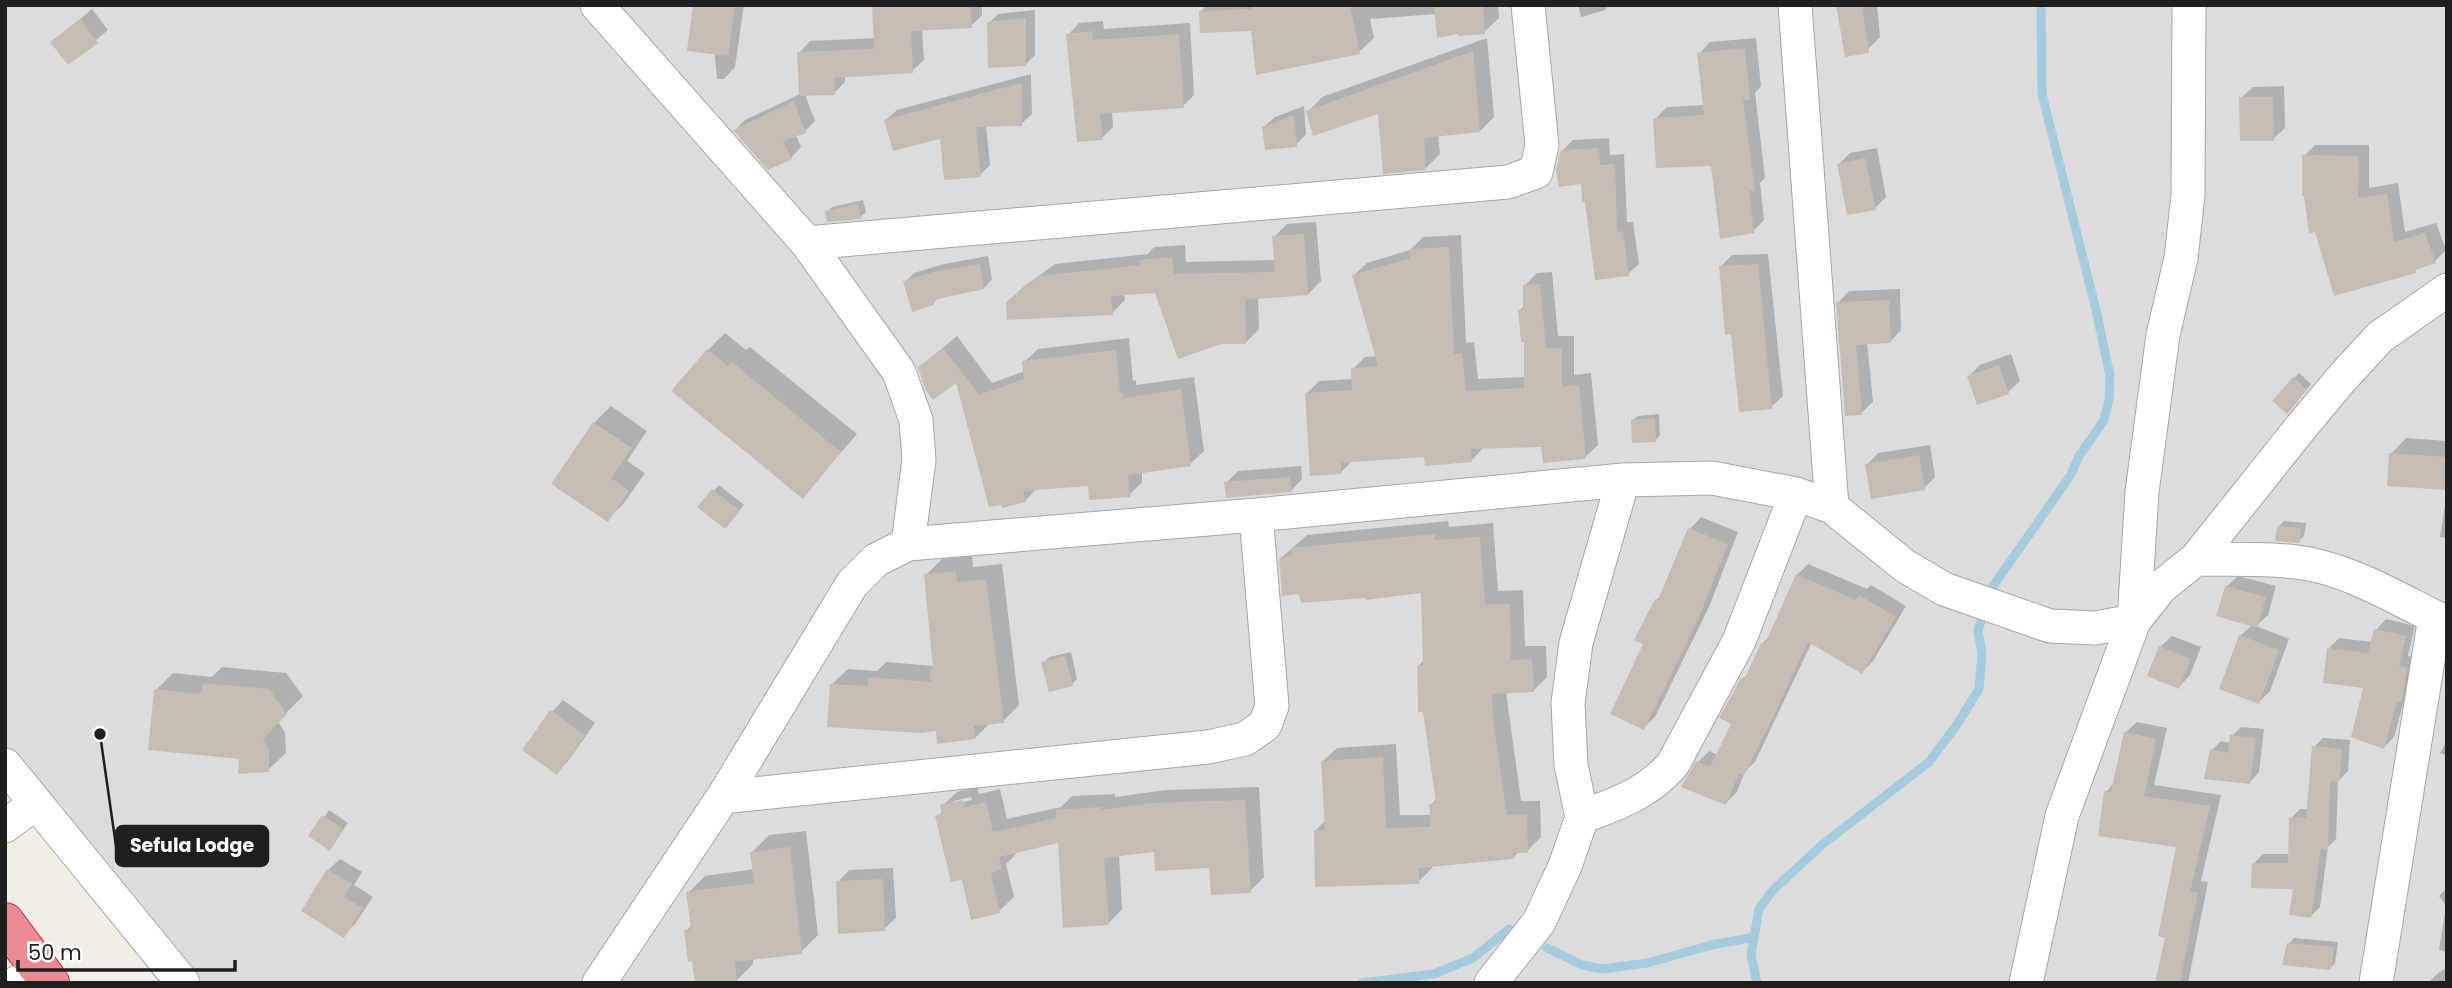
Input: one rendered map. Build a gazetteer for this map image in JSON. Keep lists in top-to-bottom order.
{
  "places": ["Sefula Lodge"],
  "scale_bar": "50 m"
}
